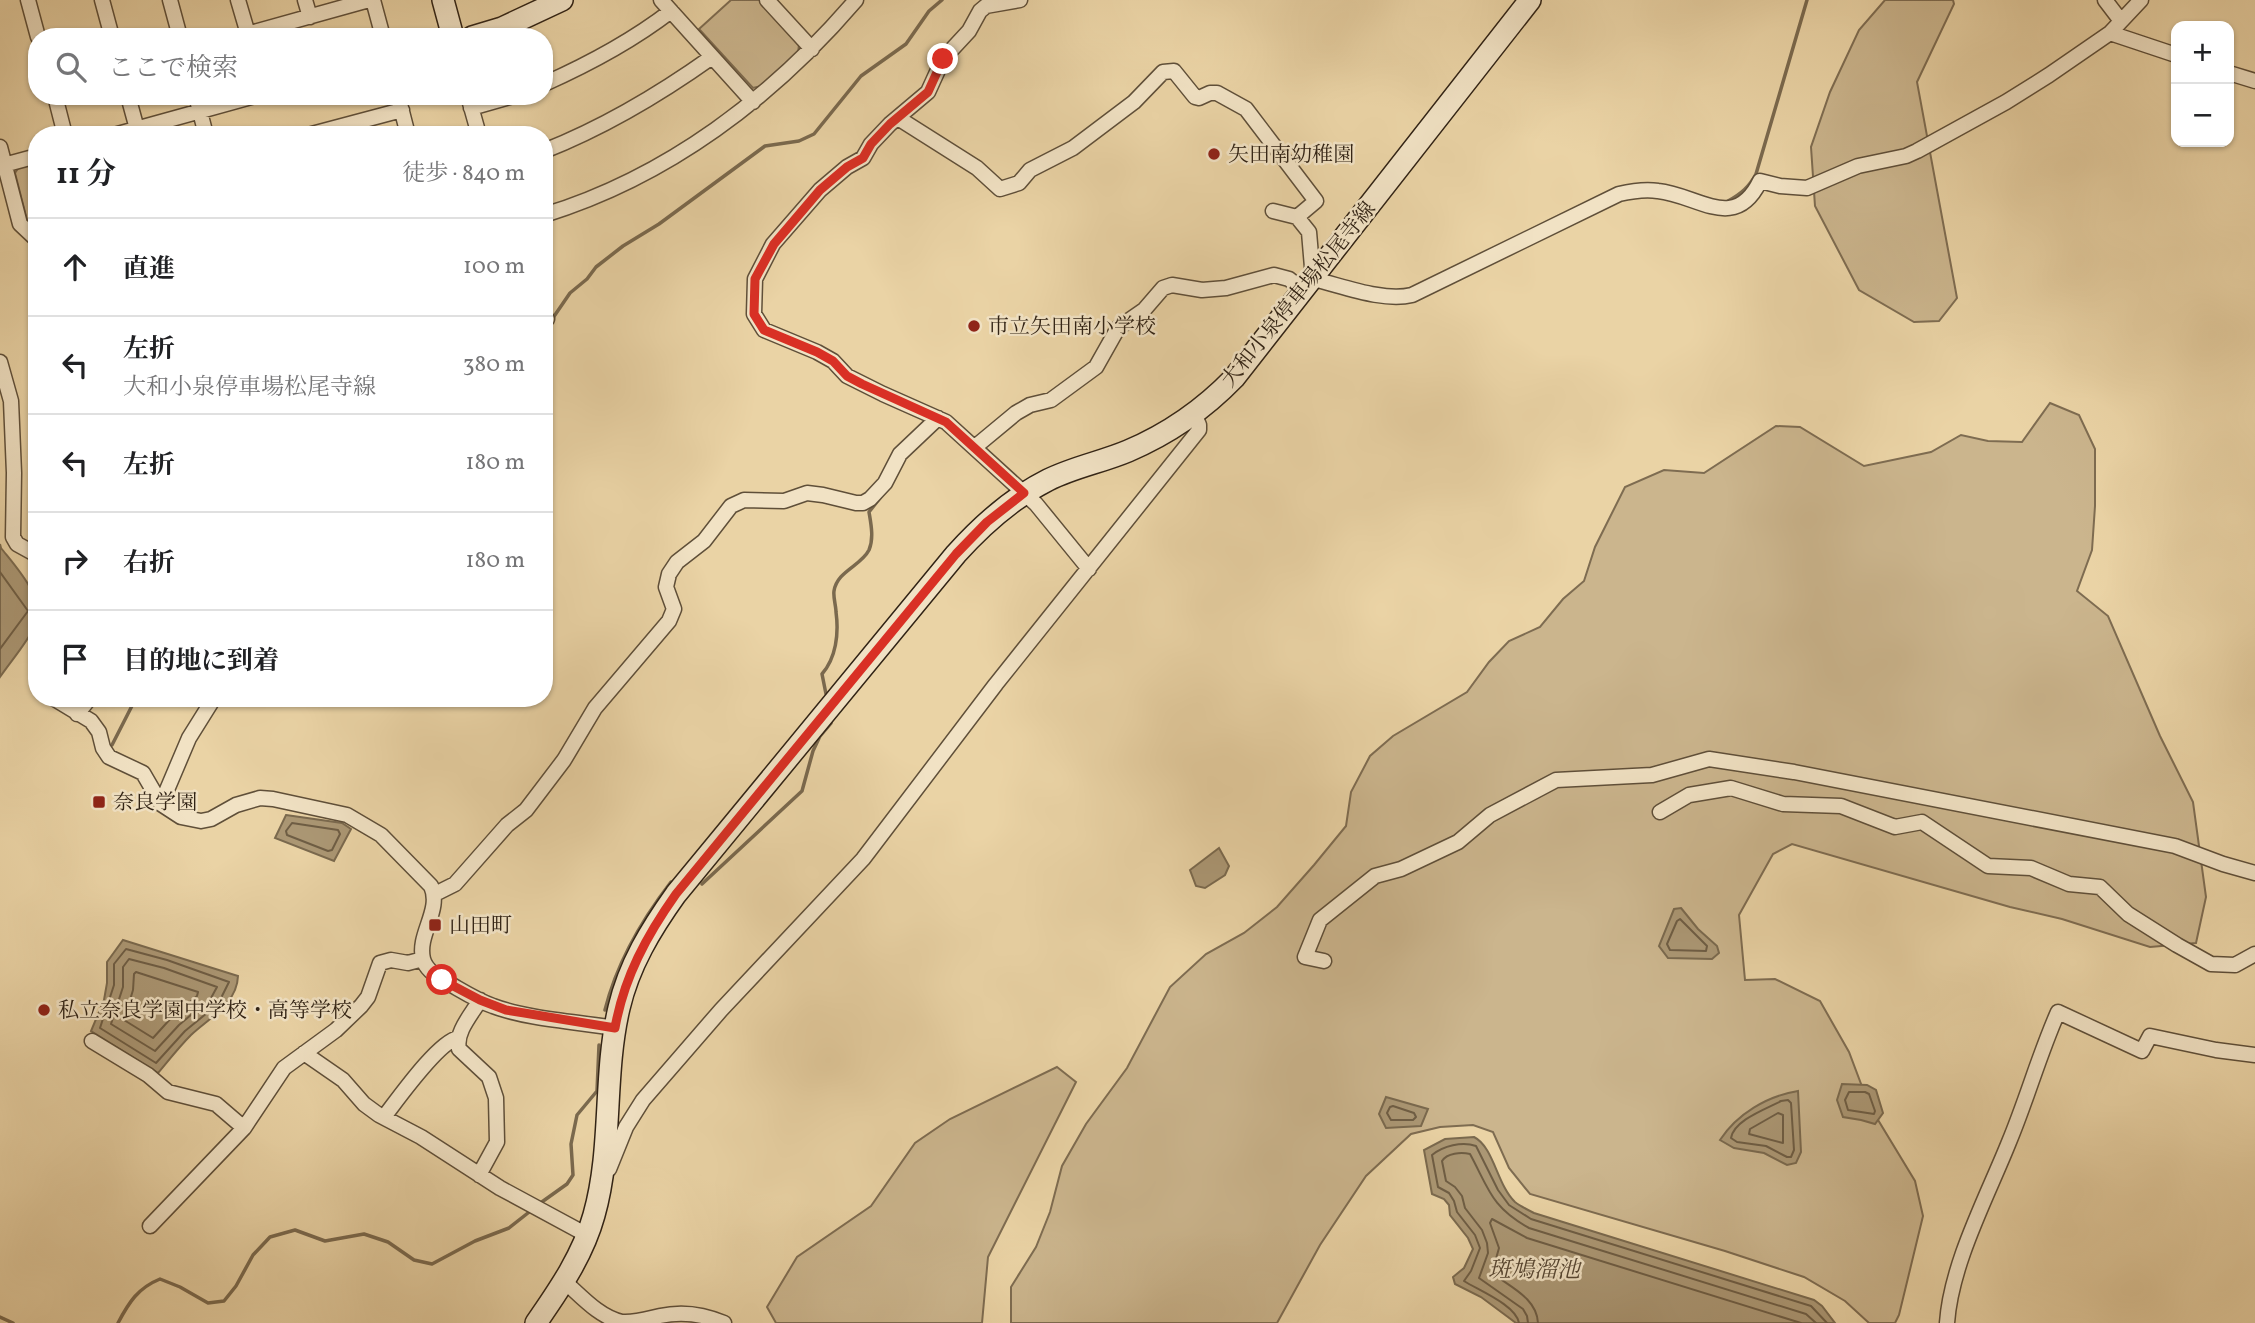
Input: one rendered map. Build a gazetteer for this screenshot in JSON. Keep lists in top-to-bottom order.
{
  "streets": {
    "main road": ["大和小泉停車場松尾寺線"]
  },
  "water": ["斑鳩溜池"],
  "places": {
    "other": ["矢田南幼稚園", "市立矢田南小学校", "私立奈良学園中学校・高等学校"],
    "transit": ["奈良学園", "山田町"]
  },
  "page": {
    "map_buttons": ["+", "−"],
    "search": "ここで検索",
    "heading": ["11 分", "徒歩 · 840 m"],
    "list": [
      ["直進", "100 m"],
      ["左折", "大和小泉停車場松尾寺線", "380 m"],
      ["左折", "180 m"],
      ["右折", "180 m"],
      "目的地に到着"
    ]
  }
}
